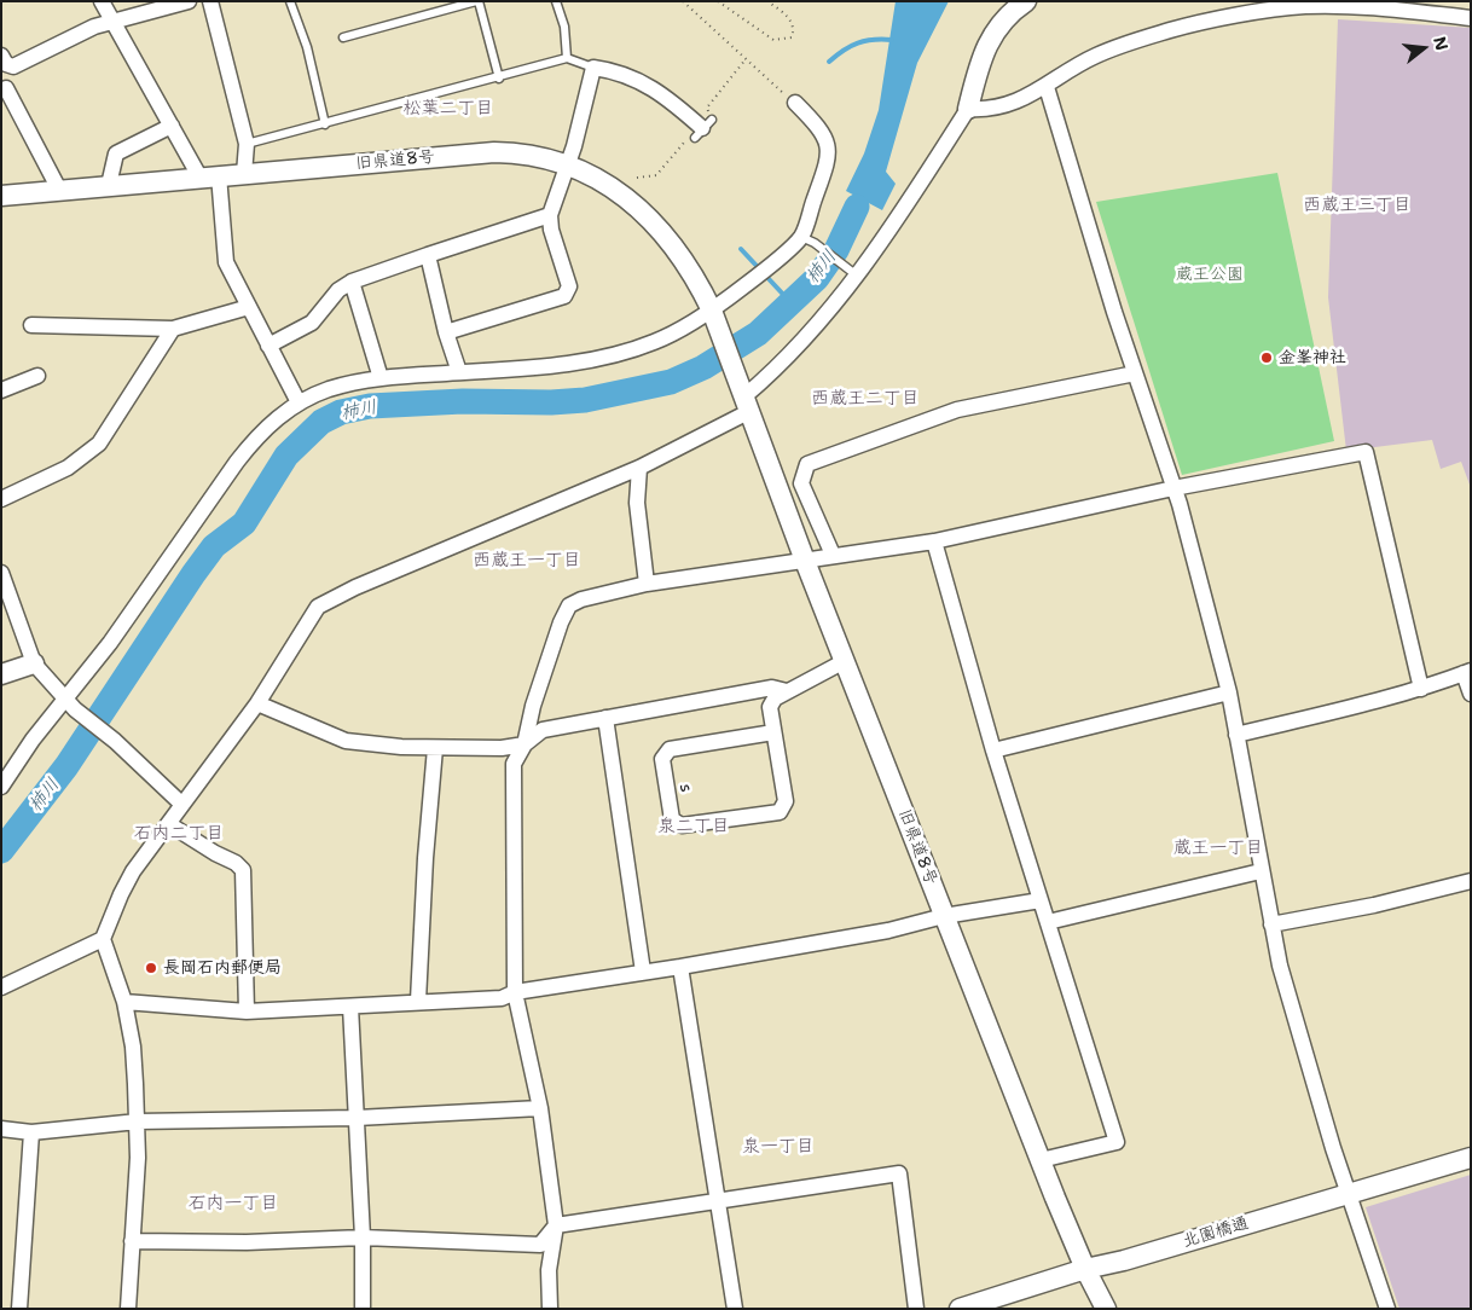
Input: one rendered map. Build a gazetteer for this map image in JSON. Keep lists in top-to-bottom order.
{
  "streets": {
    "street": ["旧県道8号", "s", "北園橋通"]
  },
  "crossings": [
    ["旧県道8号", "s"],
    ["旧県道8号", "北園橋通"]
  ],
  "districts": [
    "松葉二丁目",
    "西蔵王三丁目",
    "西蔵王二丁目",
    "西蔵王一丁目",
    "泉二丁目",
    "石内二丁目",
    "蔵王一丁目",
    "泉一丁目",
    "石内一丁目"
  ],
  "water": ["柿川"],
  "parks": ["蔵王公園"],
  "places": ["金峯神社", "長岡石内郵便局"],
  "north": "right"
}
